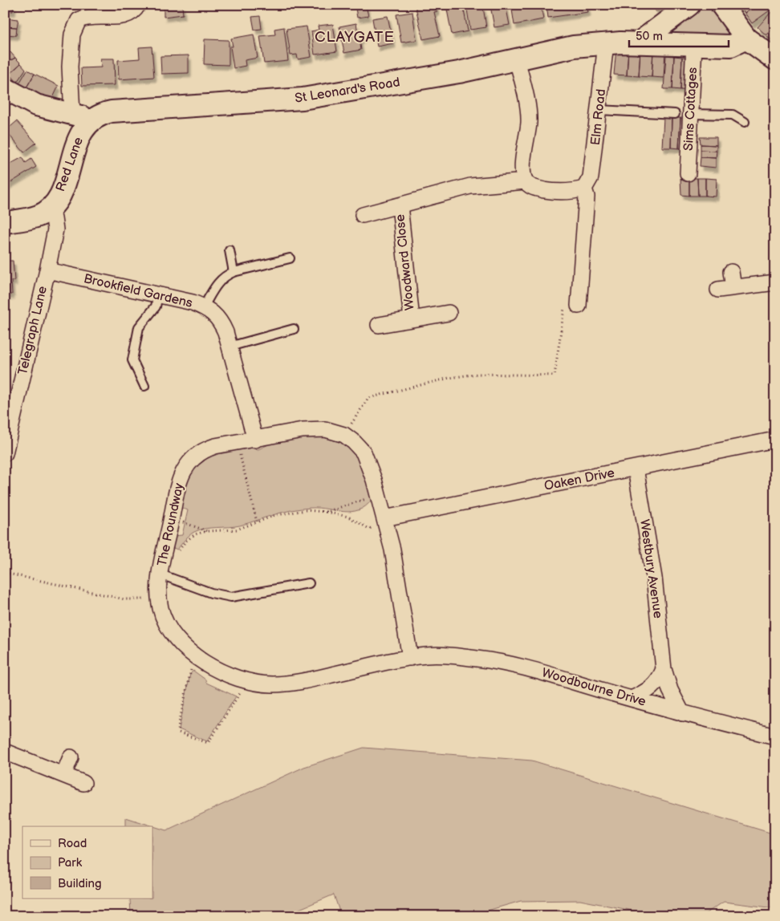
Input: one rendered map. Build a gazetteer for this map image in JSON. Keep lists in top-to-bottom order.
{
  "streets": {
    "street": [
      "St Leonard's Road",
      "Sims Cottages",
      "Elm Road",
      "Red Lane",
      "Woodward Close",
      "Brookfield Gardens",
      "Telegraph Lane",
      "Oaken Drive",
      "The Roundway",
      "Westbury Avenue",
      "Woodbourne Drive"
    ]
  },
  "crossings": [
    ["St Leonard's Road", "Sims Cottages"],
    ["St Leonard's Road", "Elm Road"],
    ["St Leonard's Road", "Red Lane"],
    ["Red Lane", "Telegraph Lane"],
    ["Brookfield Gardens", "Telegraph Lane"],
    ["Brookfield Gardens", "The Roundway"],
    ["Oaken Drive", "The Roundway"],
    ["Oaken Drive", "Westbury Avenue"],
    ["The Roundway", "Woodbourne Drive"],
    ["Westbury Avenue", "Woodbourne Drive"]
  ],
  "districts": ["CLAYGATE"],
  "legend": ["Road", "Park", "Building"],
  "scale_bar": "50 m"
}
